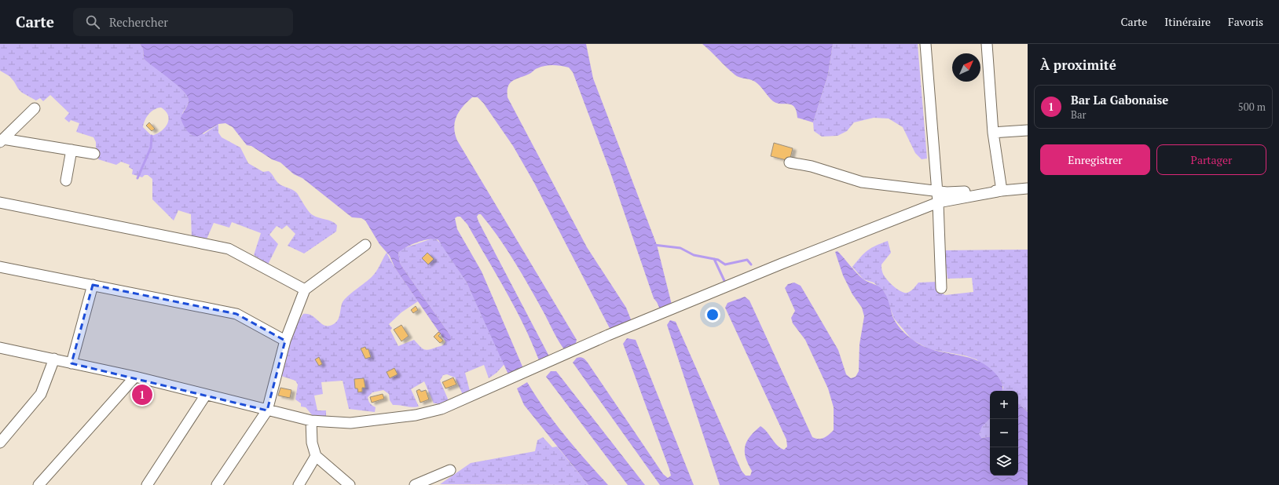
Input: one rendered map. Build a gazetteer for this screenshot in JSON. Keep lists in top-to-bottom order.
{
  "north": "top right",
  "page": {
    "header": "Carte",
    "search": "Rechercher",
    "nav": ["Carte", "Itinéraire", "Favoris"],
    "heading": "À proximité",
    "list": [
      {
        "mark": "1",
        "name": "Bar La Gabonaise",
        "note": "Bar",
        "value": "500 m"
      }
    ],
    "buttons": ["Enregistrer", "Partager"],
    "pins": "1",
    "map_buttons": ["+", "−"]
  }
}
